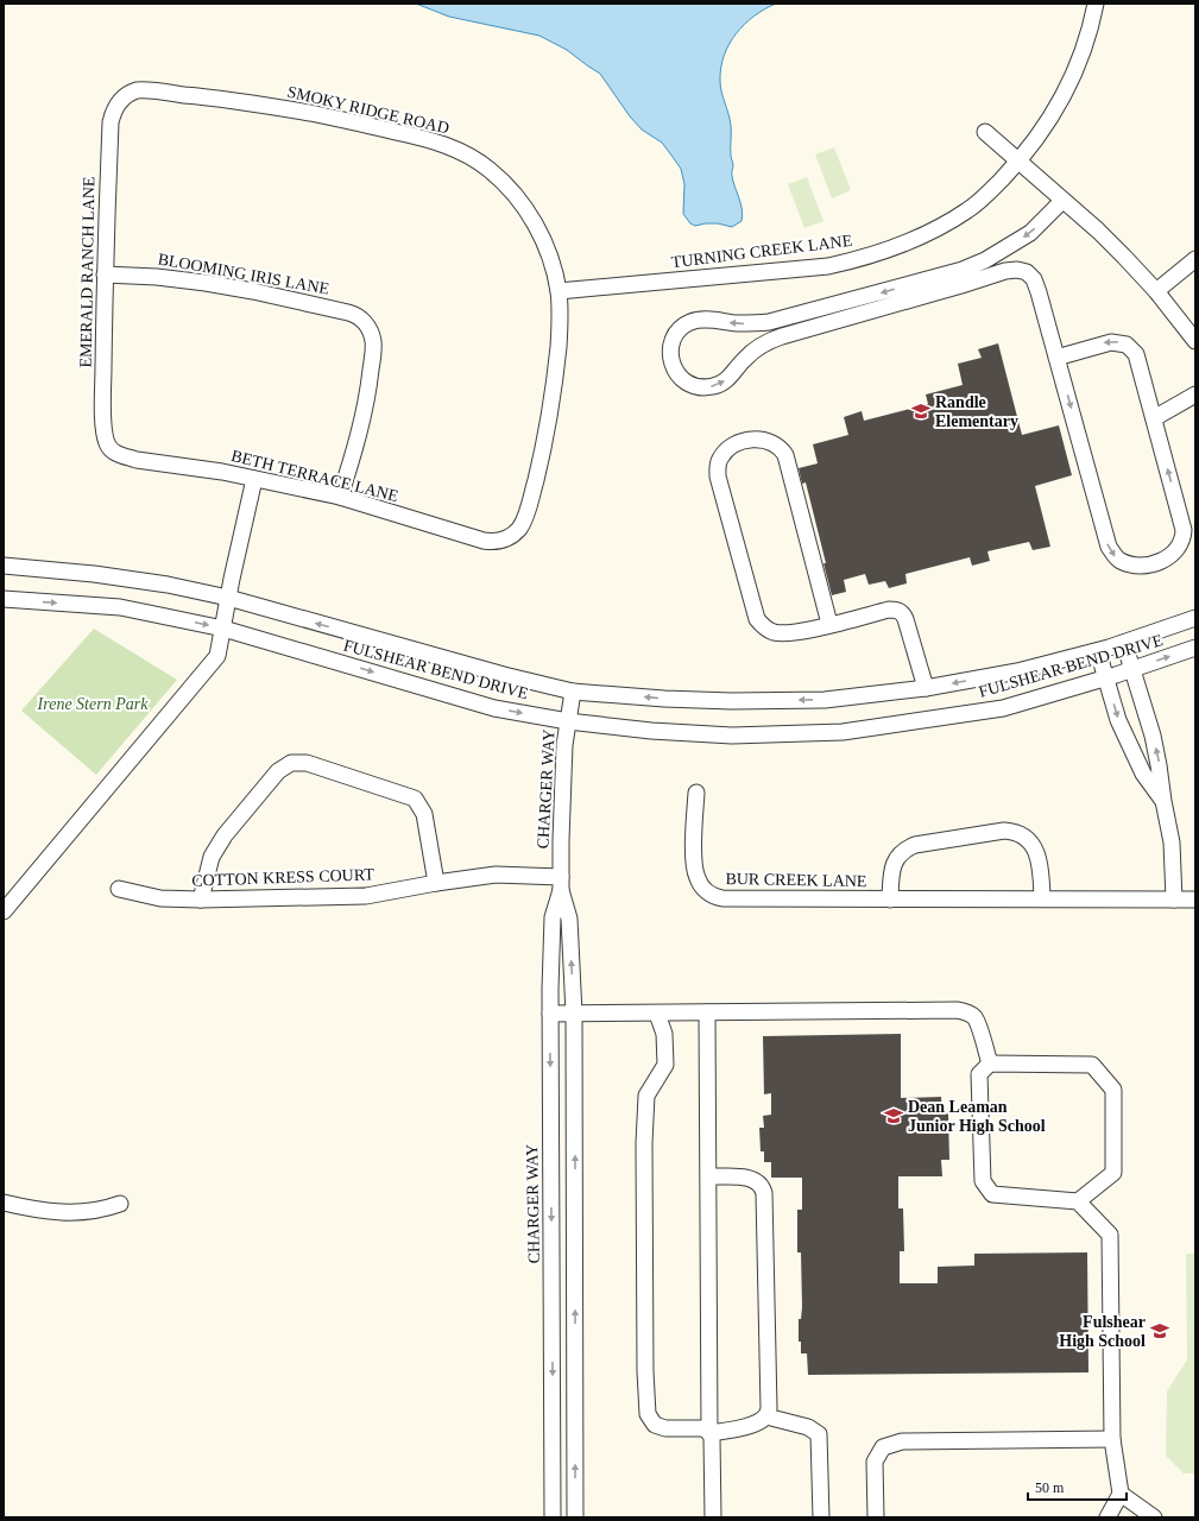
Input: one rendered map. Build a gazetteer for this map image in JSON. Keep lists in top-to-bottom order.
{
  "streets": {
    "street": [
      "SMOKY RIDGE ROAD",
      "TURNING CREEK LANE",
      "EMERALD RANCH LANE",
      "BLOOMING IRIS LANE",
      "BETH TERRACE LANE",
      "FULSHEAR BEND DRIVE",
      "CHARGER WAY",
      "COTTON KRESS COURT",
      "BUR CREEK LANE"
    ]
  },
  "crossings": [
    ["SMOKY RIDGE ROAD", "TURNING CREEK LANE"],
    ["SMOKY RIDGE ROAD", "EMERALD RANCH LANE"],
    ["SMOKY RIDGE ROAD", "BETH TERRACE LANE"],
    ["EMERALD RANCH LANE", "BLOOMING IRIS LANE"],
    ["EMERALD RANCH LANE", "BETH TERRACE LANE"],
    ["BLOOMING IRIS LANE", "BETH TERRACE LANE"],
    ["FULSHEAR BEND DRIVE", "CHARGER WAY"],
    ["CHARGER WAY", "COTTON KRESS COURT"]
  ],
  "parks": ["Irene Stern Park"],
  "places": {
    "school or university": ["Randle Elementary", "Dean Leaman Junior High School", "Fulshear High School"]
  },
  "scale_bar": "50 m"
}
